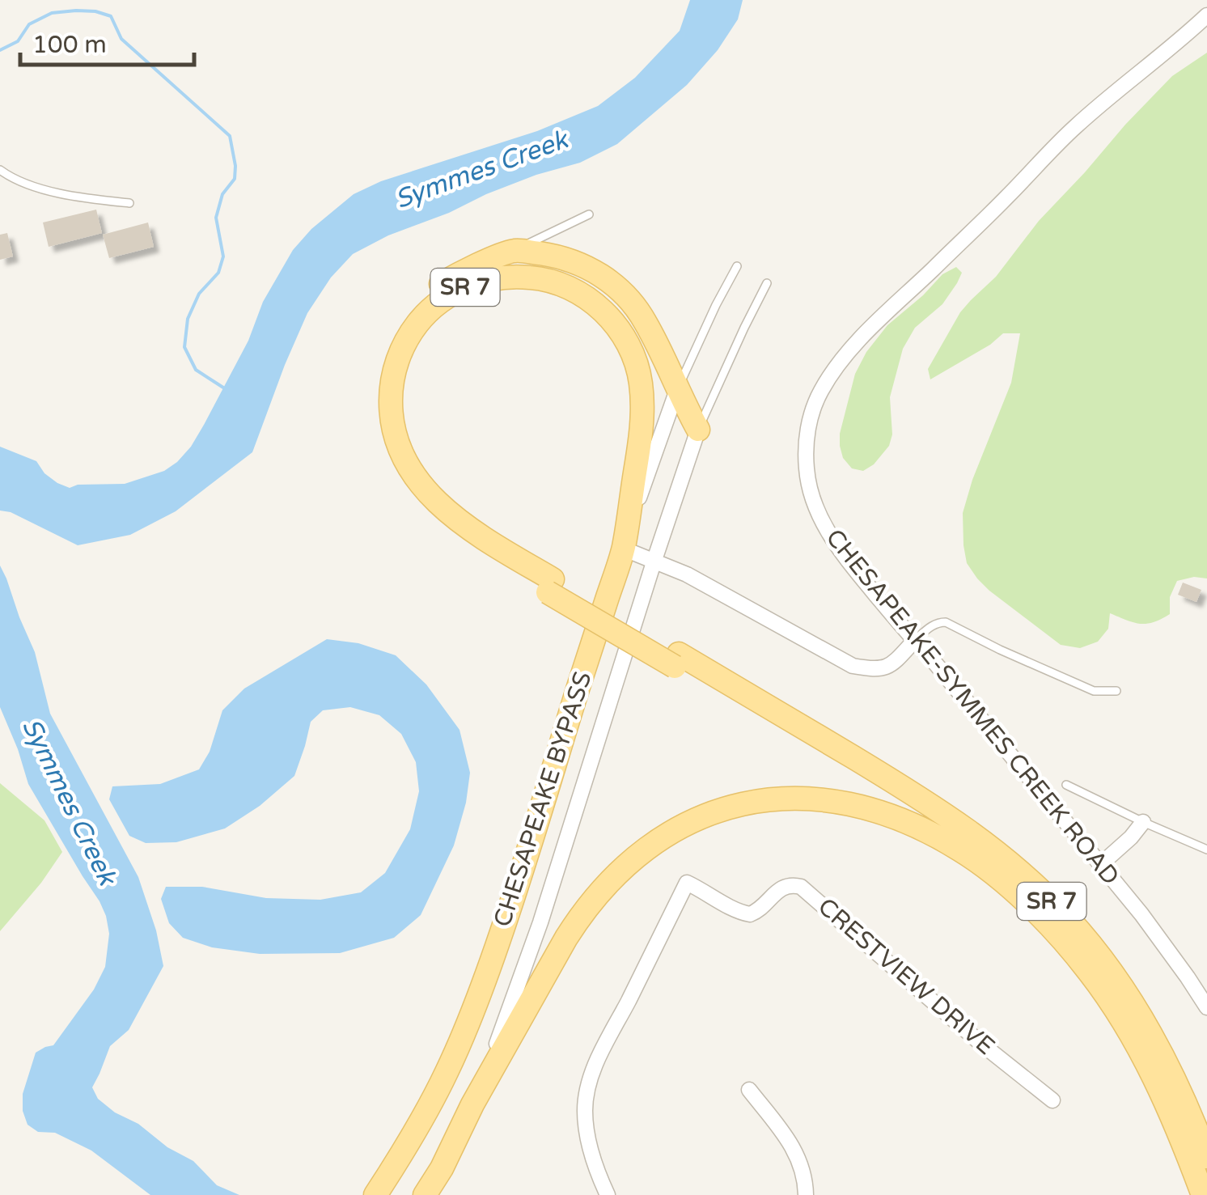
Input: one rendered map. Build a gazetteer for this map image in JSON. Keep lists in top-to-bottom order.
{
  "streets": {
    "main road": ["SR 7", "CHESAPEAKE BYPASS"],
    "street": ["CHESAPEAKE-SYMMES CREEK ROAD", "CRESTVIEW DRIVE"]
  },
  "crossings": [
    ["SR 7", "CHESAPEAKE BYPASS"]
  ],
  "water": ["Symmes Creek"],
  "scale_bar": "100 m"
}
